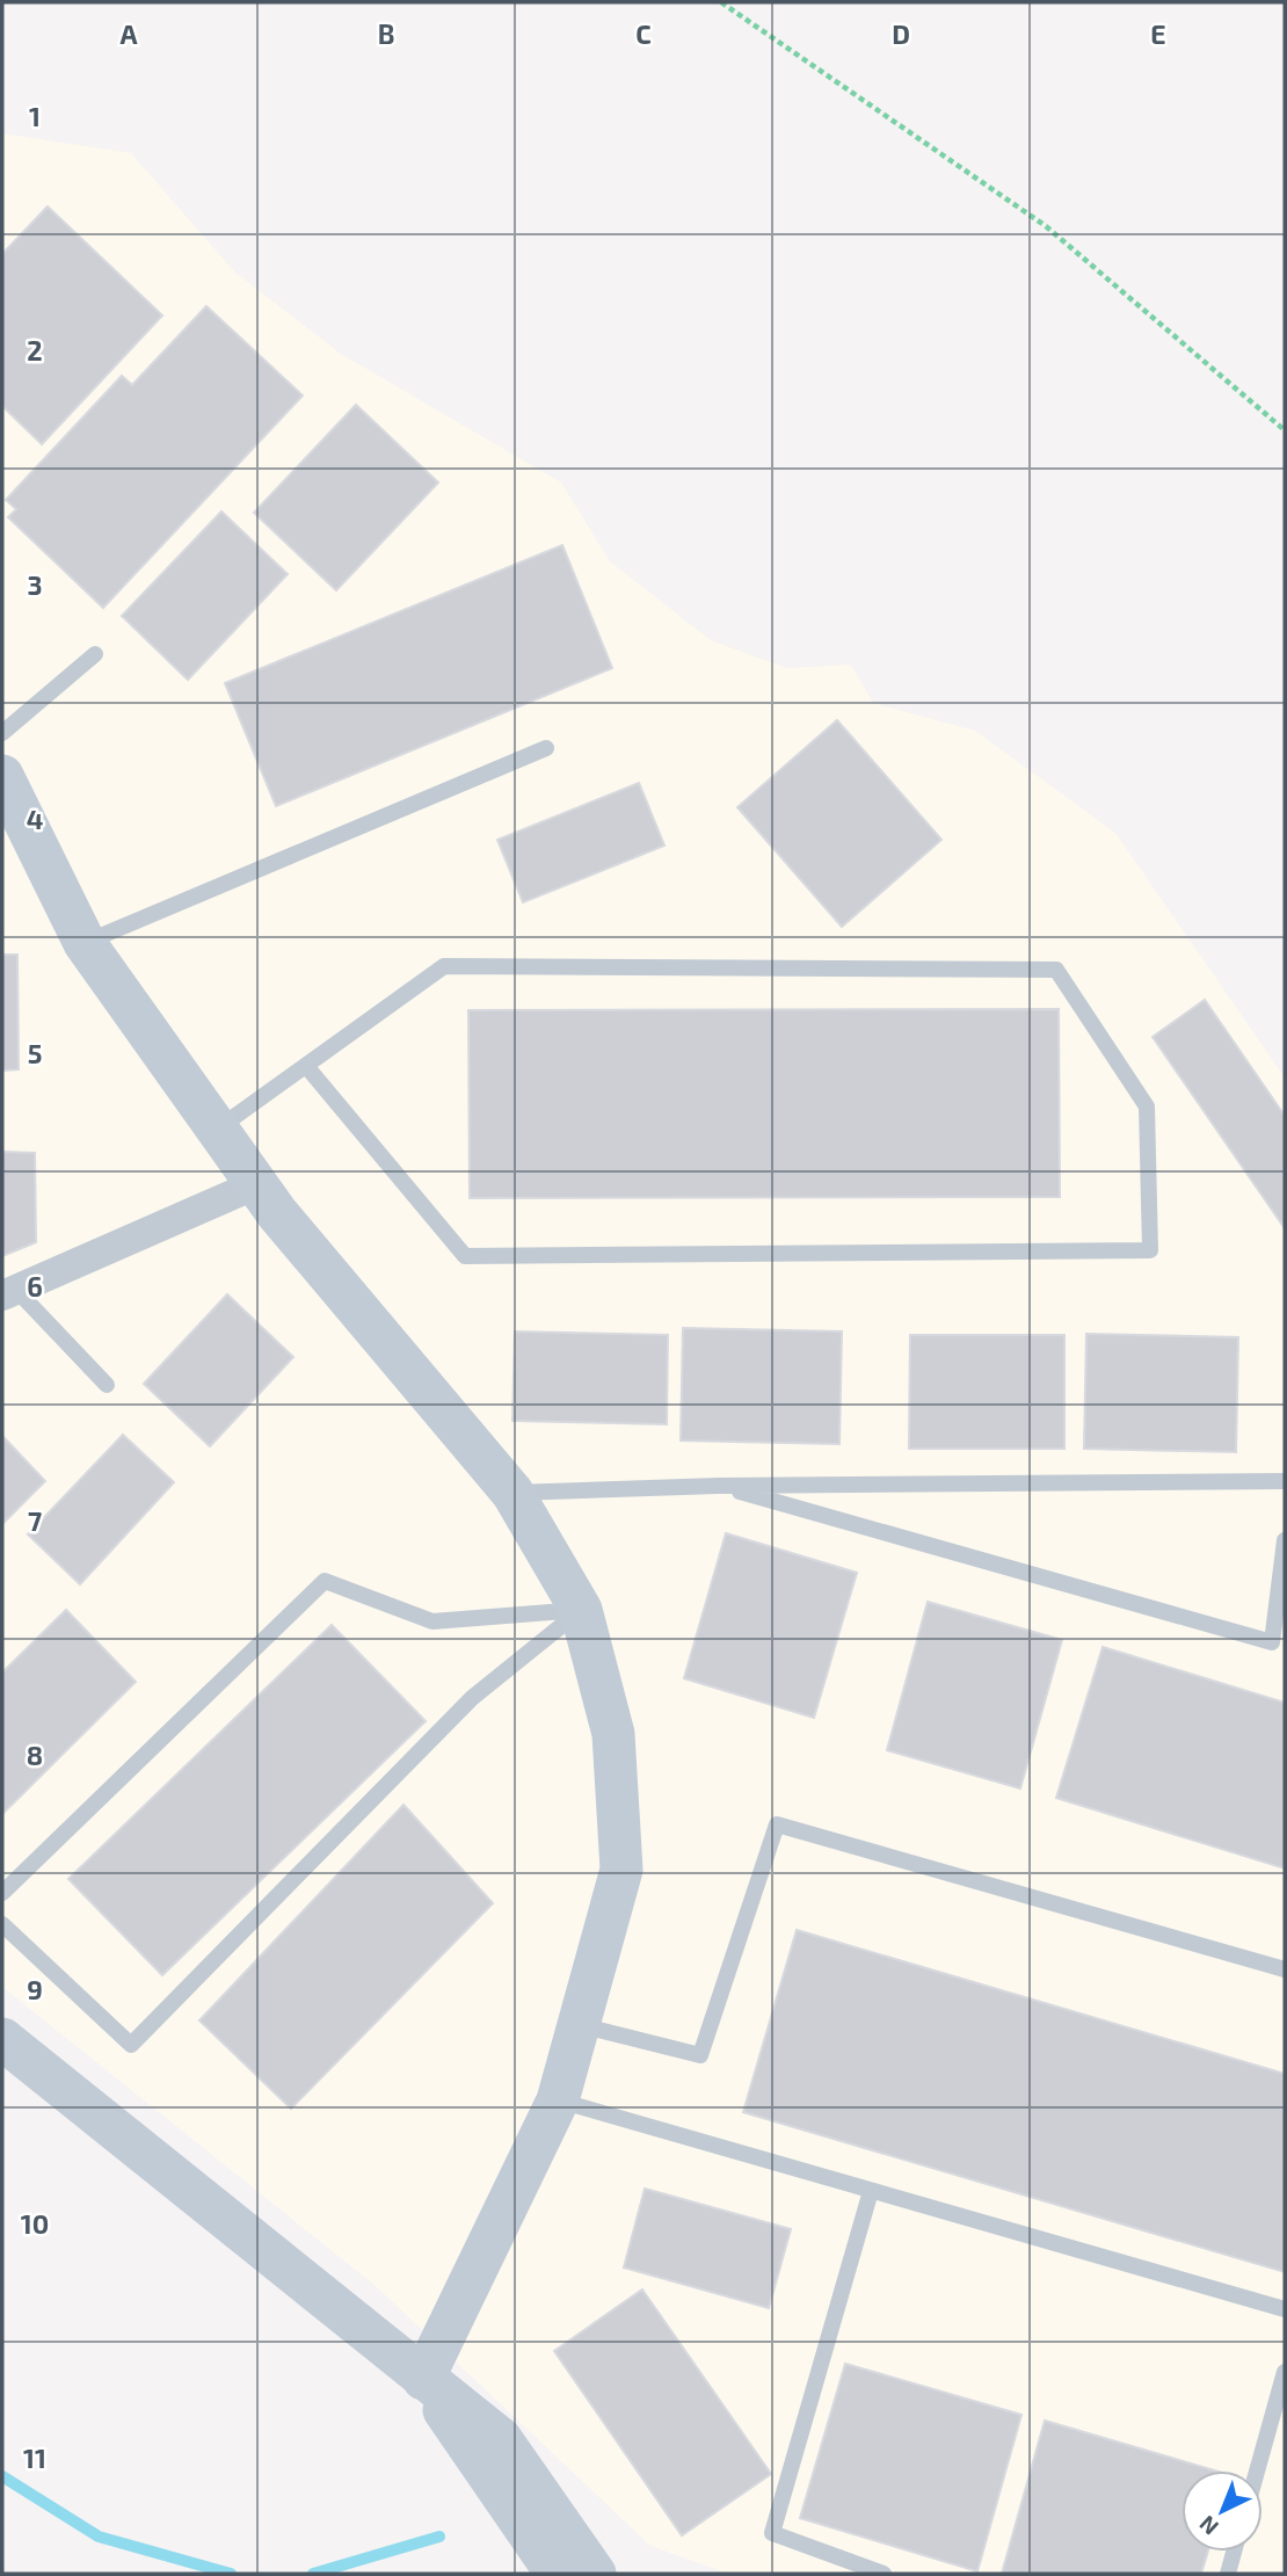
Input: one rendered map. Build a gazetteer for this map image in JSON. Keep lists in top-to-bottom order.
{
  "north": "bottom left",
  "grid": {
    "columns": [
      "A",
      "B",
      "C",
      "D",
      "E"
    ],
    "rows": [
      "1",
      "2",
      "3",
      "4",
      "5",
      "6",
      "7",
      "8",
      "9",
      "10",
      "11"
    ]
  }
}
